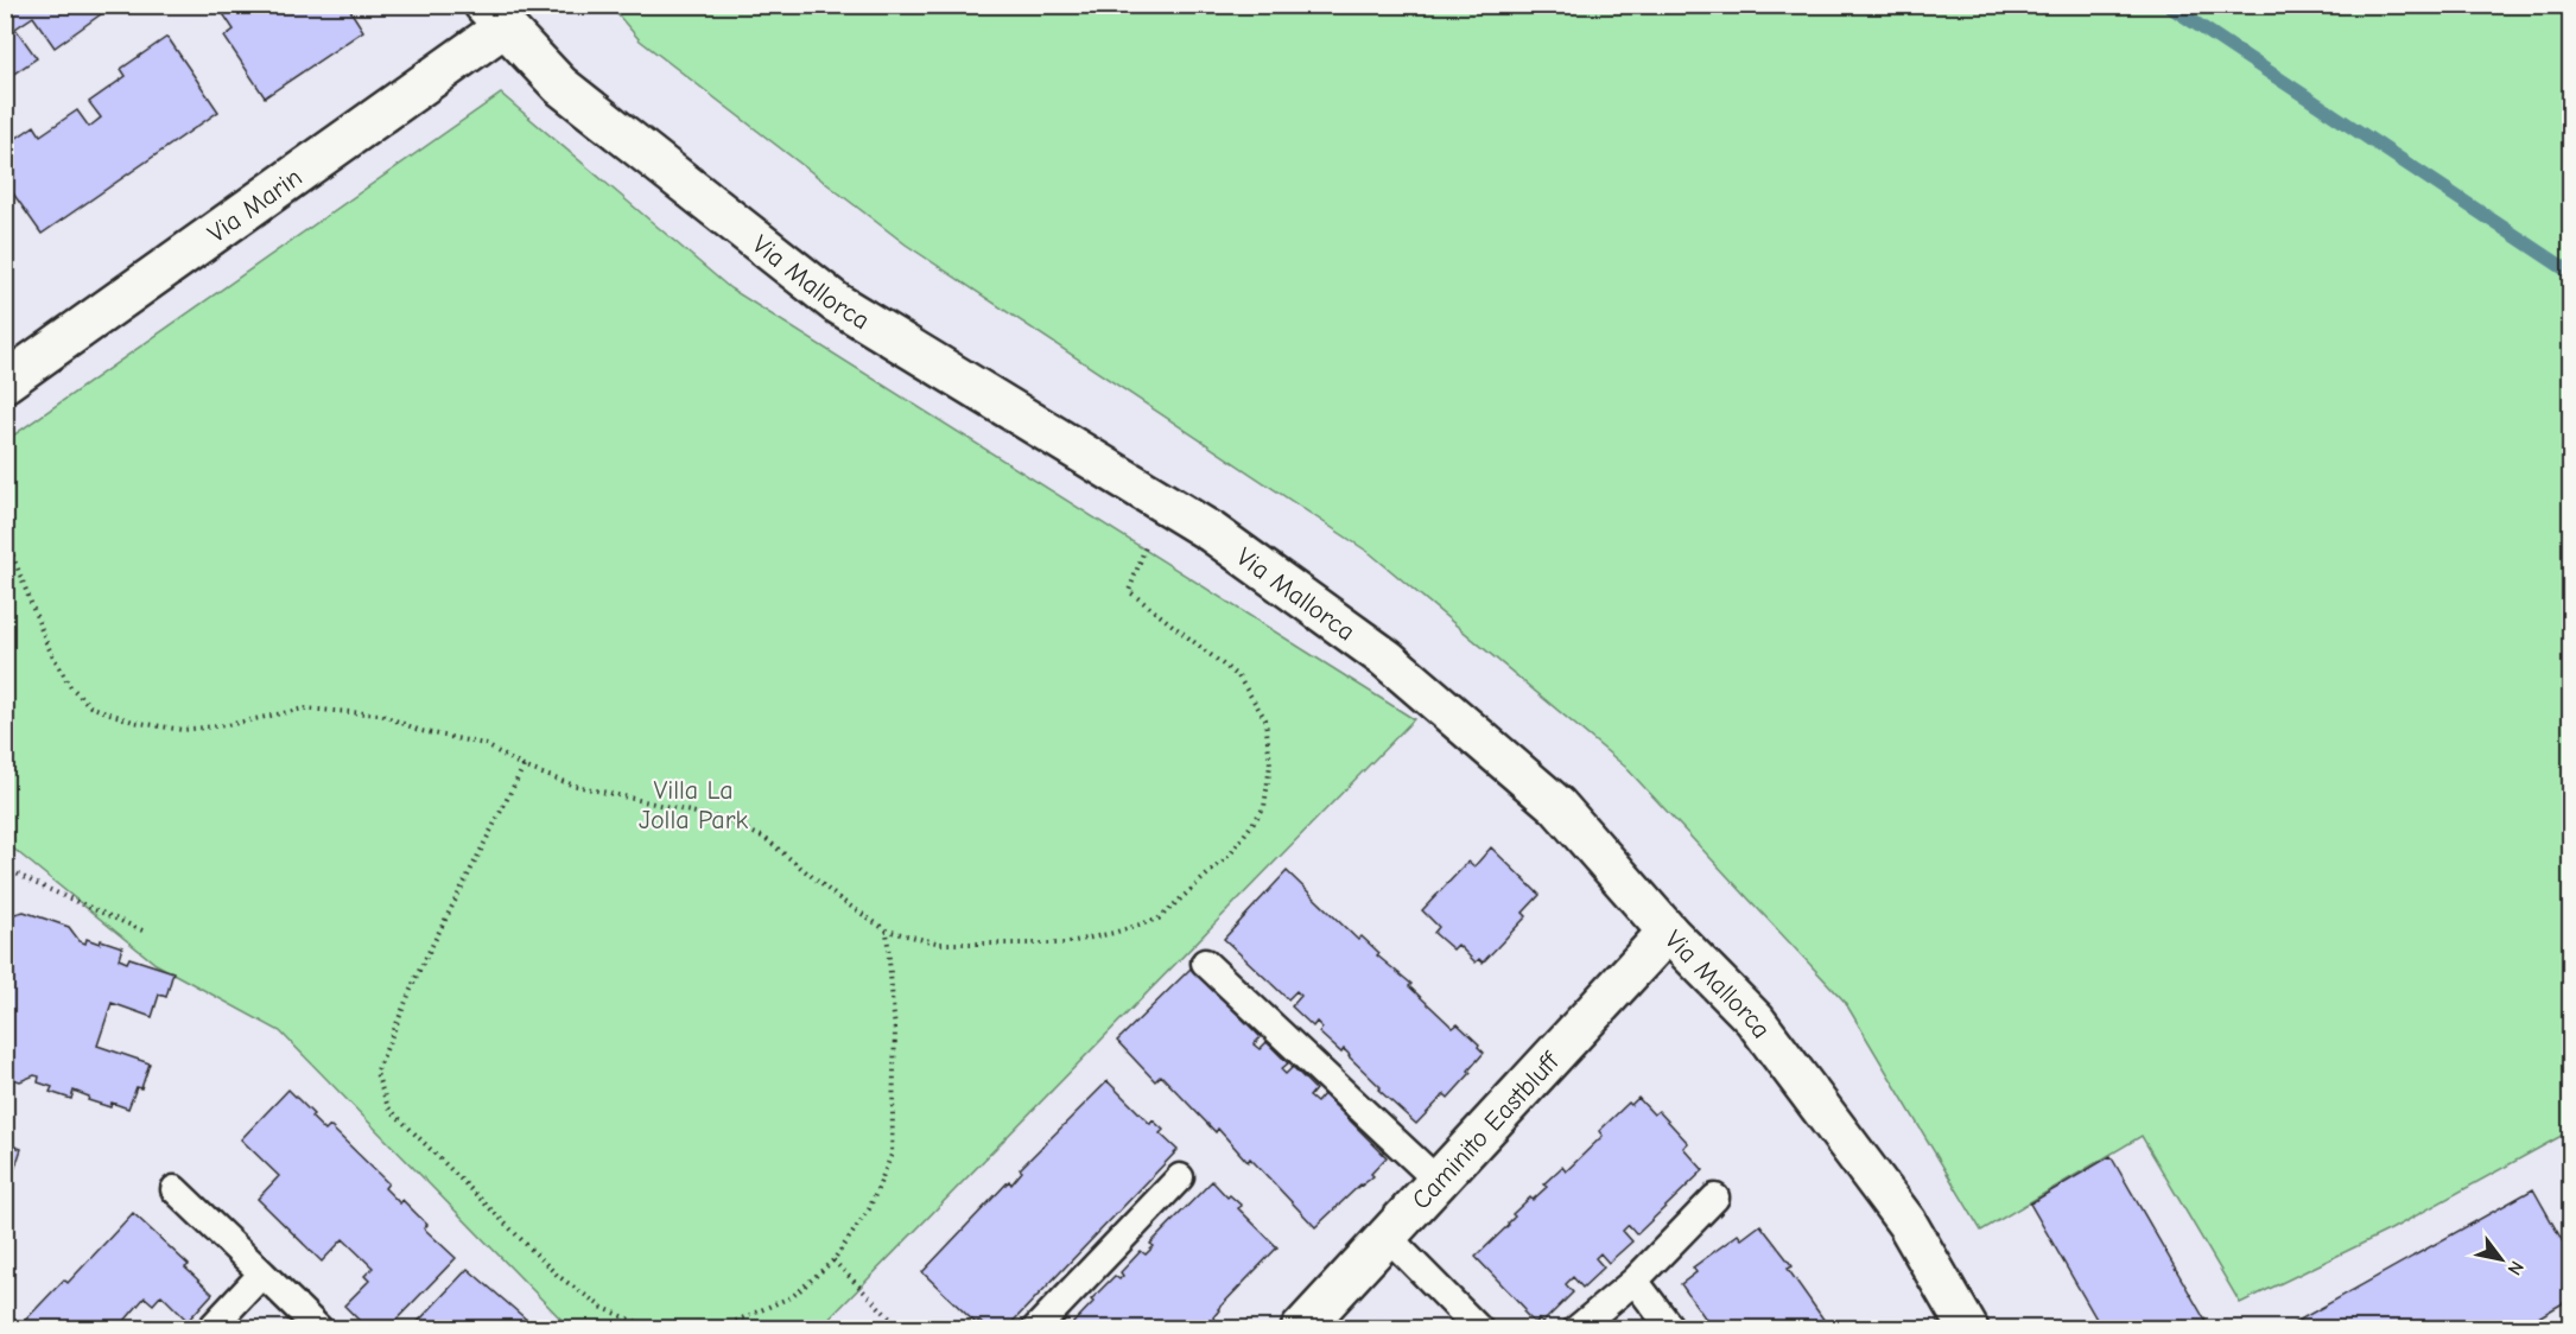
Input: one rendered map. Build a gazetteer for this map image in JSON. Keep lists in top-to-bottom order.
{
  "streets": {
    "street": ["Via Marin", "Via Mallorca", "Caminito Eastbluff"]
  },
  "crossings": [
    ["Via Marin", "Via Mallorca"],
    ["Via Mallorca", "Caminito Eastbluff"]
  ],
  "parks": ["Villa La Jolla Park"],
  "north": "bottom right"
}
